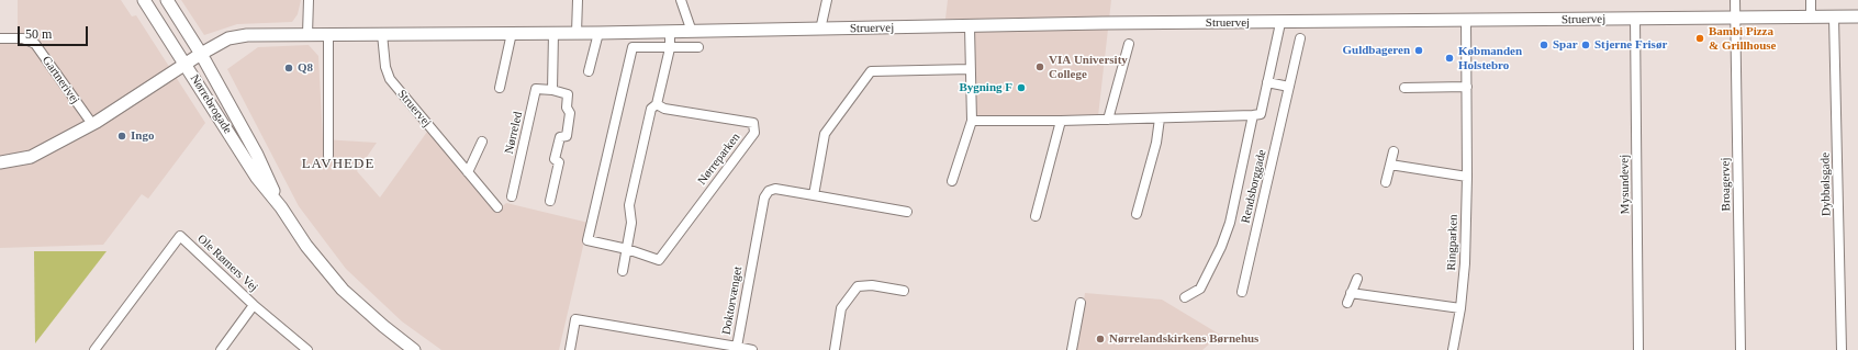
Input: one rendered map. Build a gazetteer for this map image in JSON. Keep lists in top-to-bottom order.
{
  "streets": {
    "street": [
      "Struervej",
      "Gartnerivej",
      "Nørrebrogade",
      "Nørreled",
      "Nørreparken",
      "Mysundevej",
      "Broagervej",
      "Dybbølsgade",
      "Rendsborggade",
      "Ringparken",
      "Ole Rømers Vej",
      "Doktorvænget"
    ]
  },
  "crossings": [
    ["Struervej", "Nørrebrogade"],
    ["Struervej", "Mysundevej"],
    ["Struervej", "Broagervej"],
    ["Struervej", "Dybbølsgade"],
    ["Struervej", "Rendsborggade"],
    ["Struervej", "Ringparken"]
  ],
  "districts": ["LAVHEDE"],
  "places": [
    "Bambi Pizza & Grillhouse",
    "Spar",
    "Stjerne Frisør",
    "Guldbageren",
    "Købmanden Holstebro",
    "VIA University College",
    "Q8",
    "Bygning F",
    "Ingo",
    "Nørrelandskirkens Børnehus"
  ],
  "scale_bar": "50 m"
}
